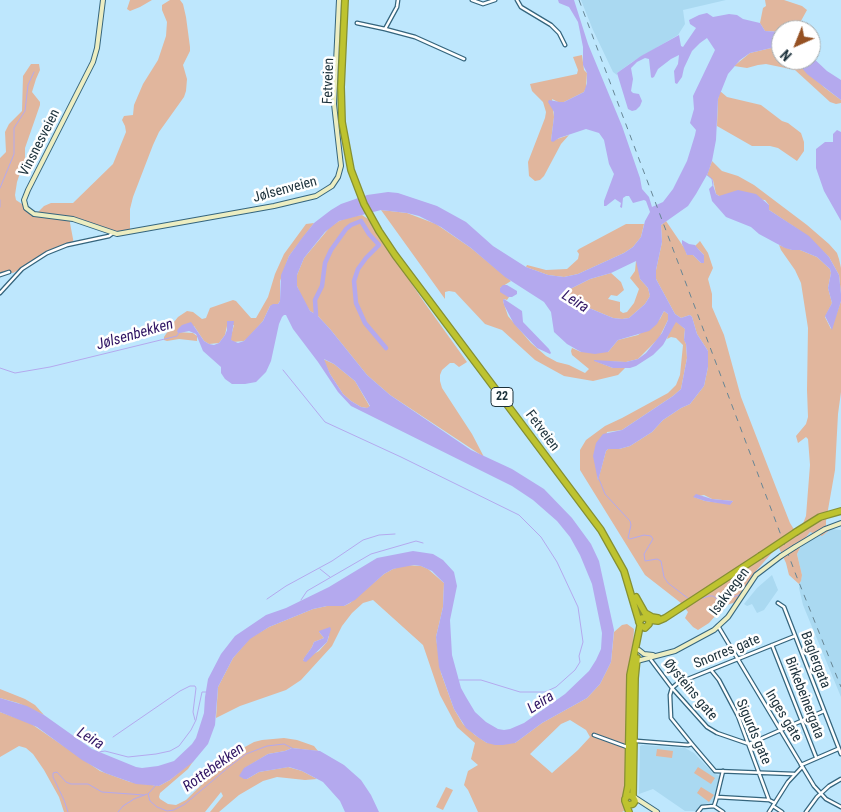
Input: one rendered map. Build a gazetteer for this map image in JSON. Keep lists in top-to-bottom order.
{
  "streets": {
    "highway": ["Fetveien", "22"],
    "main road": ["Vinsnesveien", "Jølsenveien", "Isakvegen"],
    "street": [
      "Snorres gate",
      "Baglergata",
      "Øysteins gate",
      "Birkebeinergata",
      "Inges gate",
      "Sigurds gate"
    ]
  },
  "crossings": [
    ["Fetveien", "22"],
    ["Fetveien", "Isakvegen"],
    ["Vinsnesveien", "Jølsenveien"],
    ["Isakvegen", "Inges gate"],
    ["Snorres gate", "Baglergata"],
    ["Snorres gate", "Øysteins gate"],
    ["Snorres gate", "Birkebeinergata"],
    ["Snorres gate", "Inges gate"],
    ["Snorres gate", "Sigurds gate"],
    ["Øysteins gate", "Sigurds gate"]
  ],
  "water": ["Leira", "Jølsenbekken", "Rottebekken"],
  "north": "bottom left"
}
